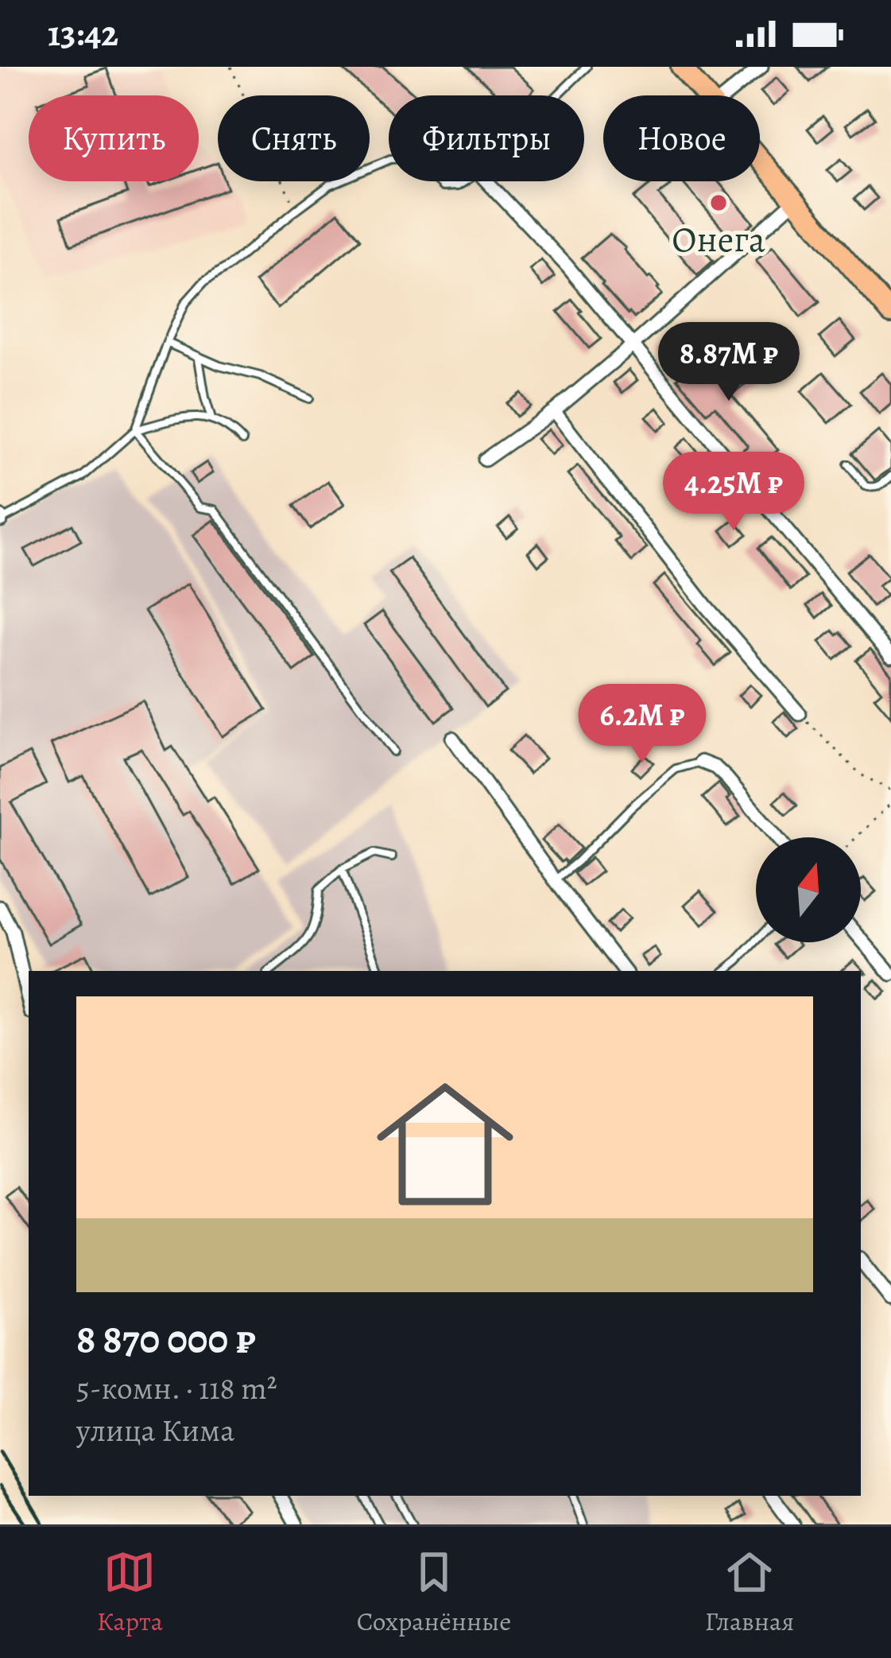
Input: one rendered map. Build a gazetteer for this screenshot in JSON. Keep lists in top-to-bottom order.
{
  "places": ["Онега"],
  "north": "top",
  "page": {
    "status": "13:42",
    "chip": [
      "Купить",
      "Снять",
      "Фильтры",
      "Новое"
    ],
    "price": ["8.87M ₽", "4.25M ₽", "6.2M ₽"],
    "list": [
      {
        "name": "8 870 000 ₽",
        "note": "5-комн. · 118 m² · улица Кима"
      }
    ],
    "tabs": ["Карта", "Сохранённые", "Главная"]
  }
}
